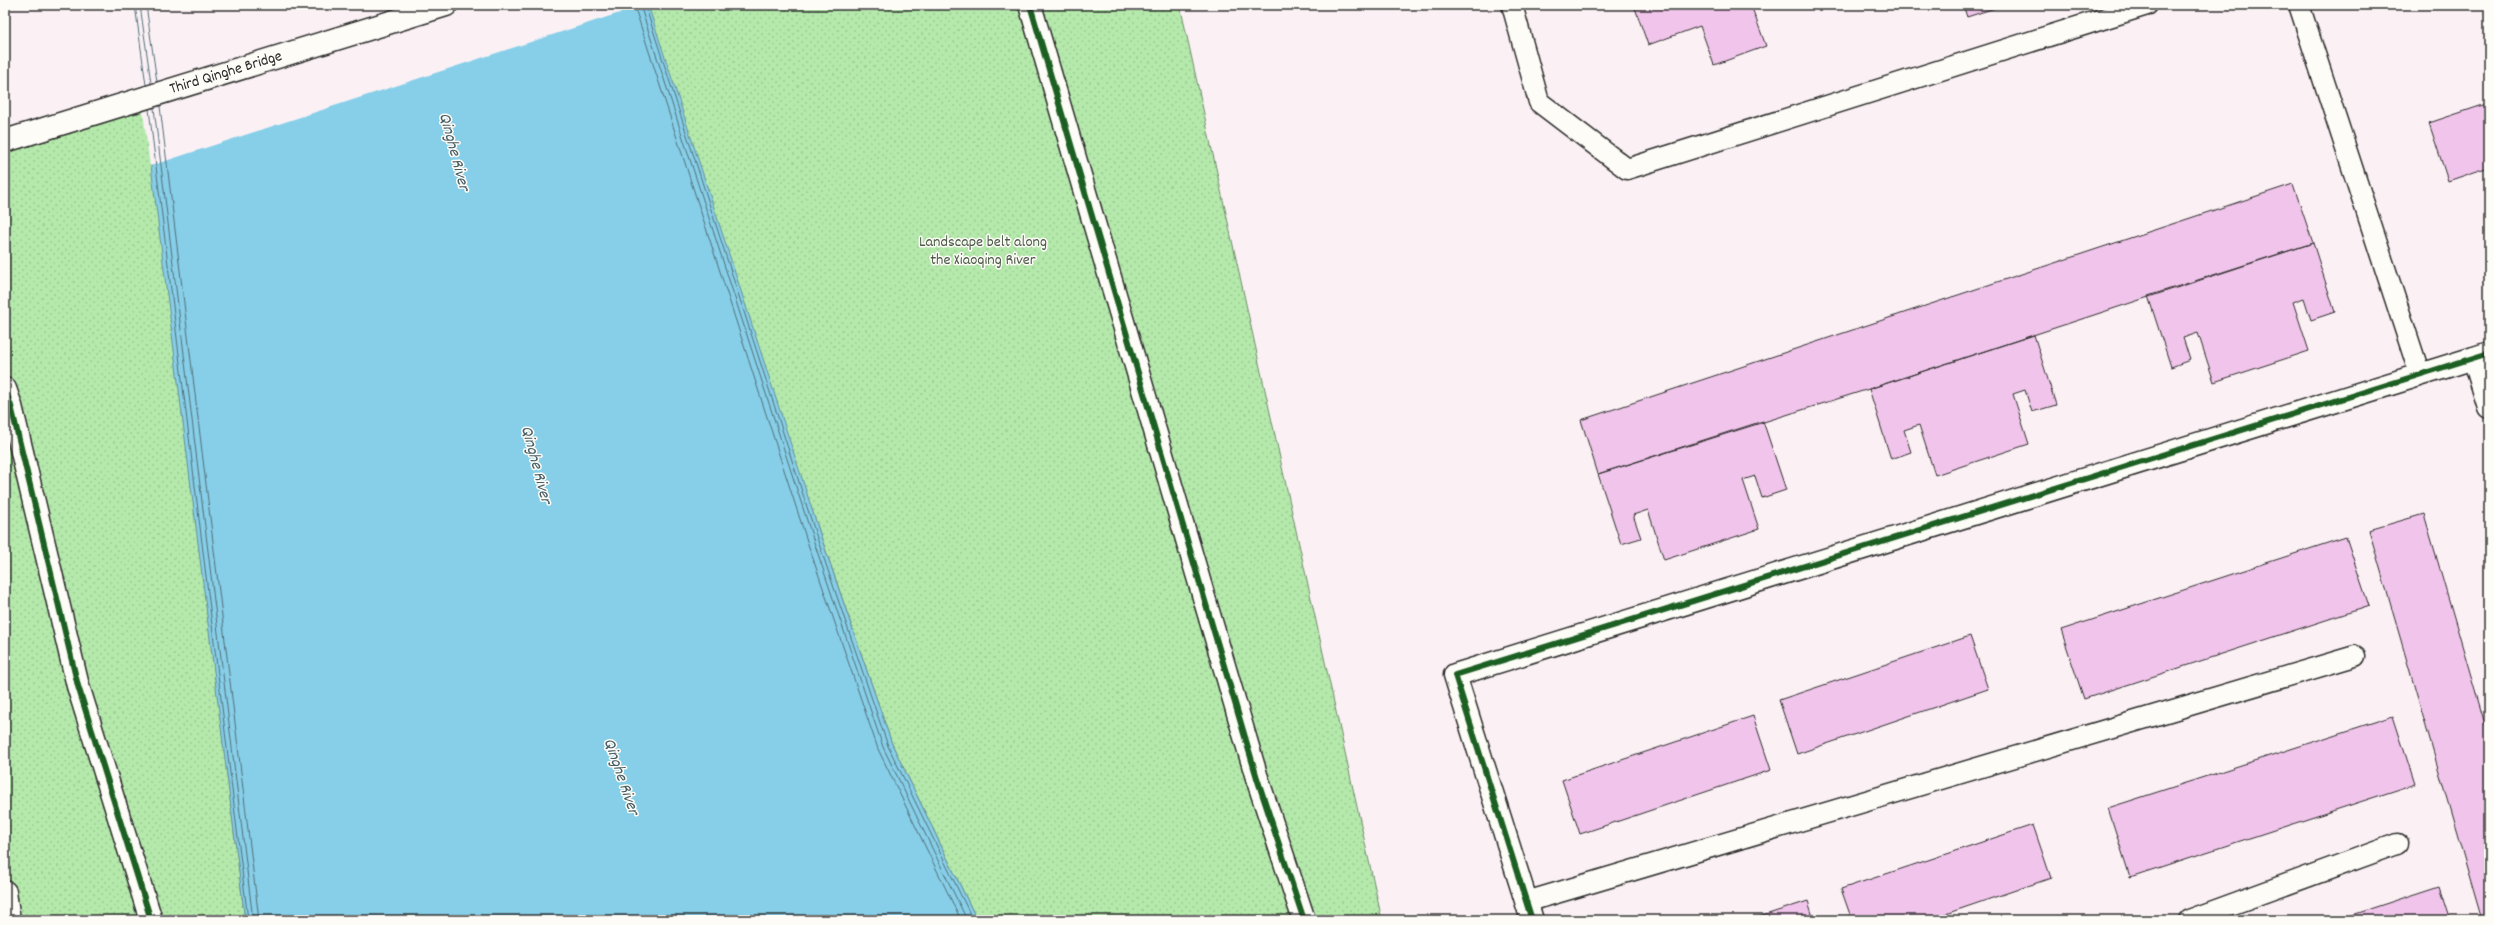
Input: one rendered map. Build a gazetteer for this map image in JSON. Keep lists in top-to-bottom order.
{
  "streets": {
    "main road": ["Third Qinghe Bridge"]
  },
  "water": ["Qinghe River"],
  "parks": ["Landscape belt along the Xiaoqing River"]
}
